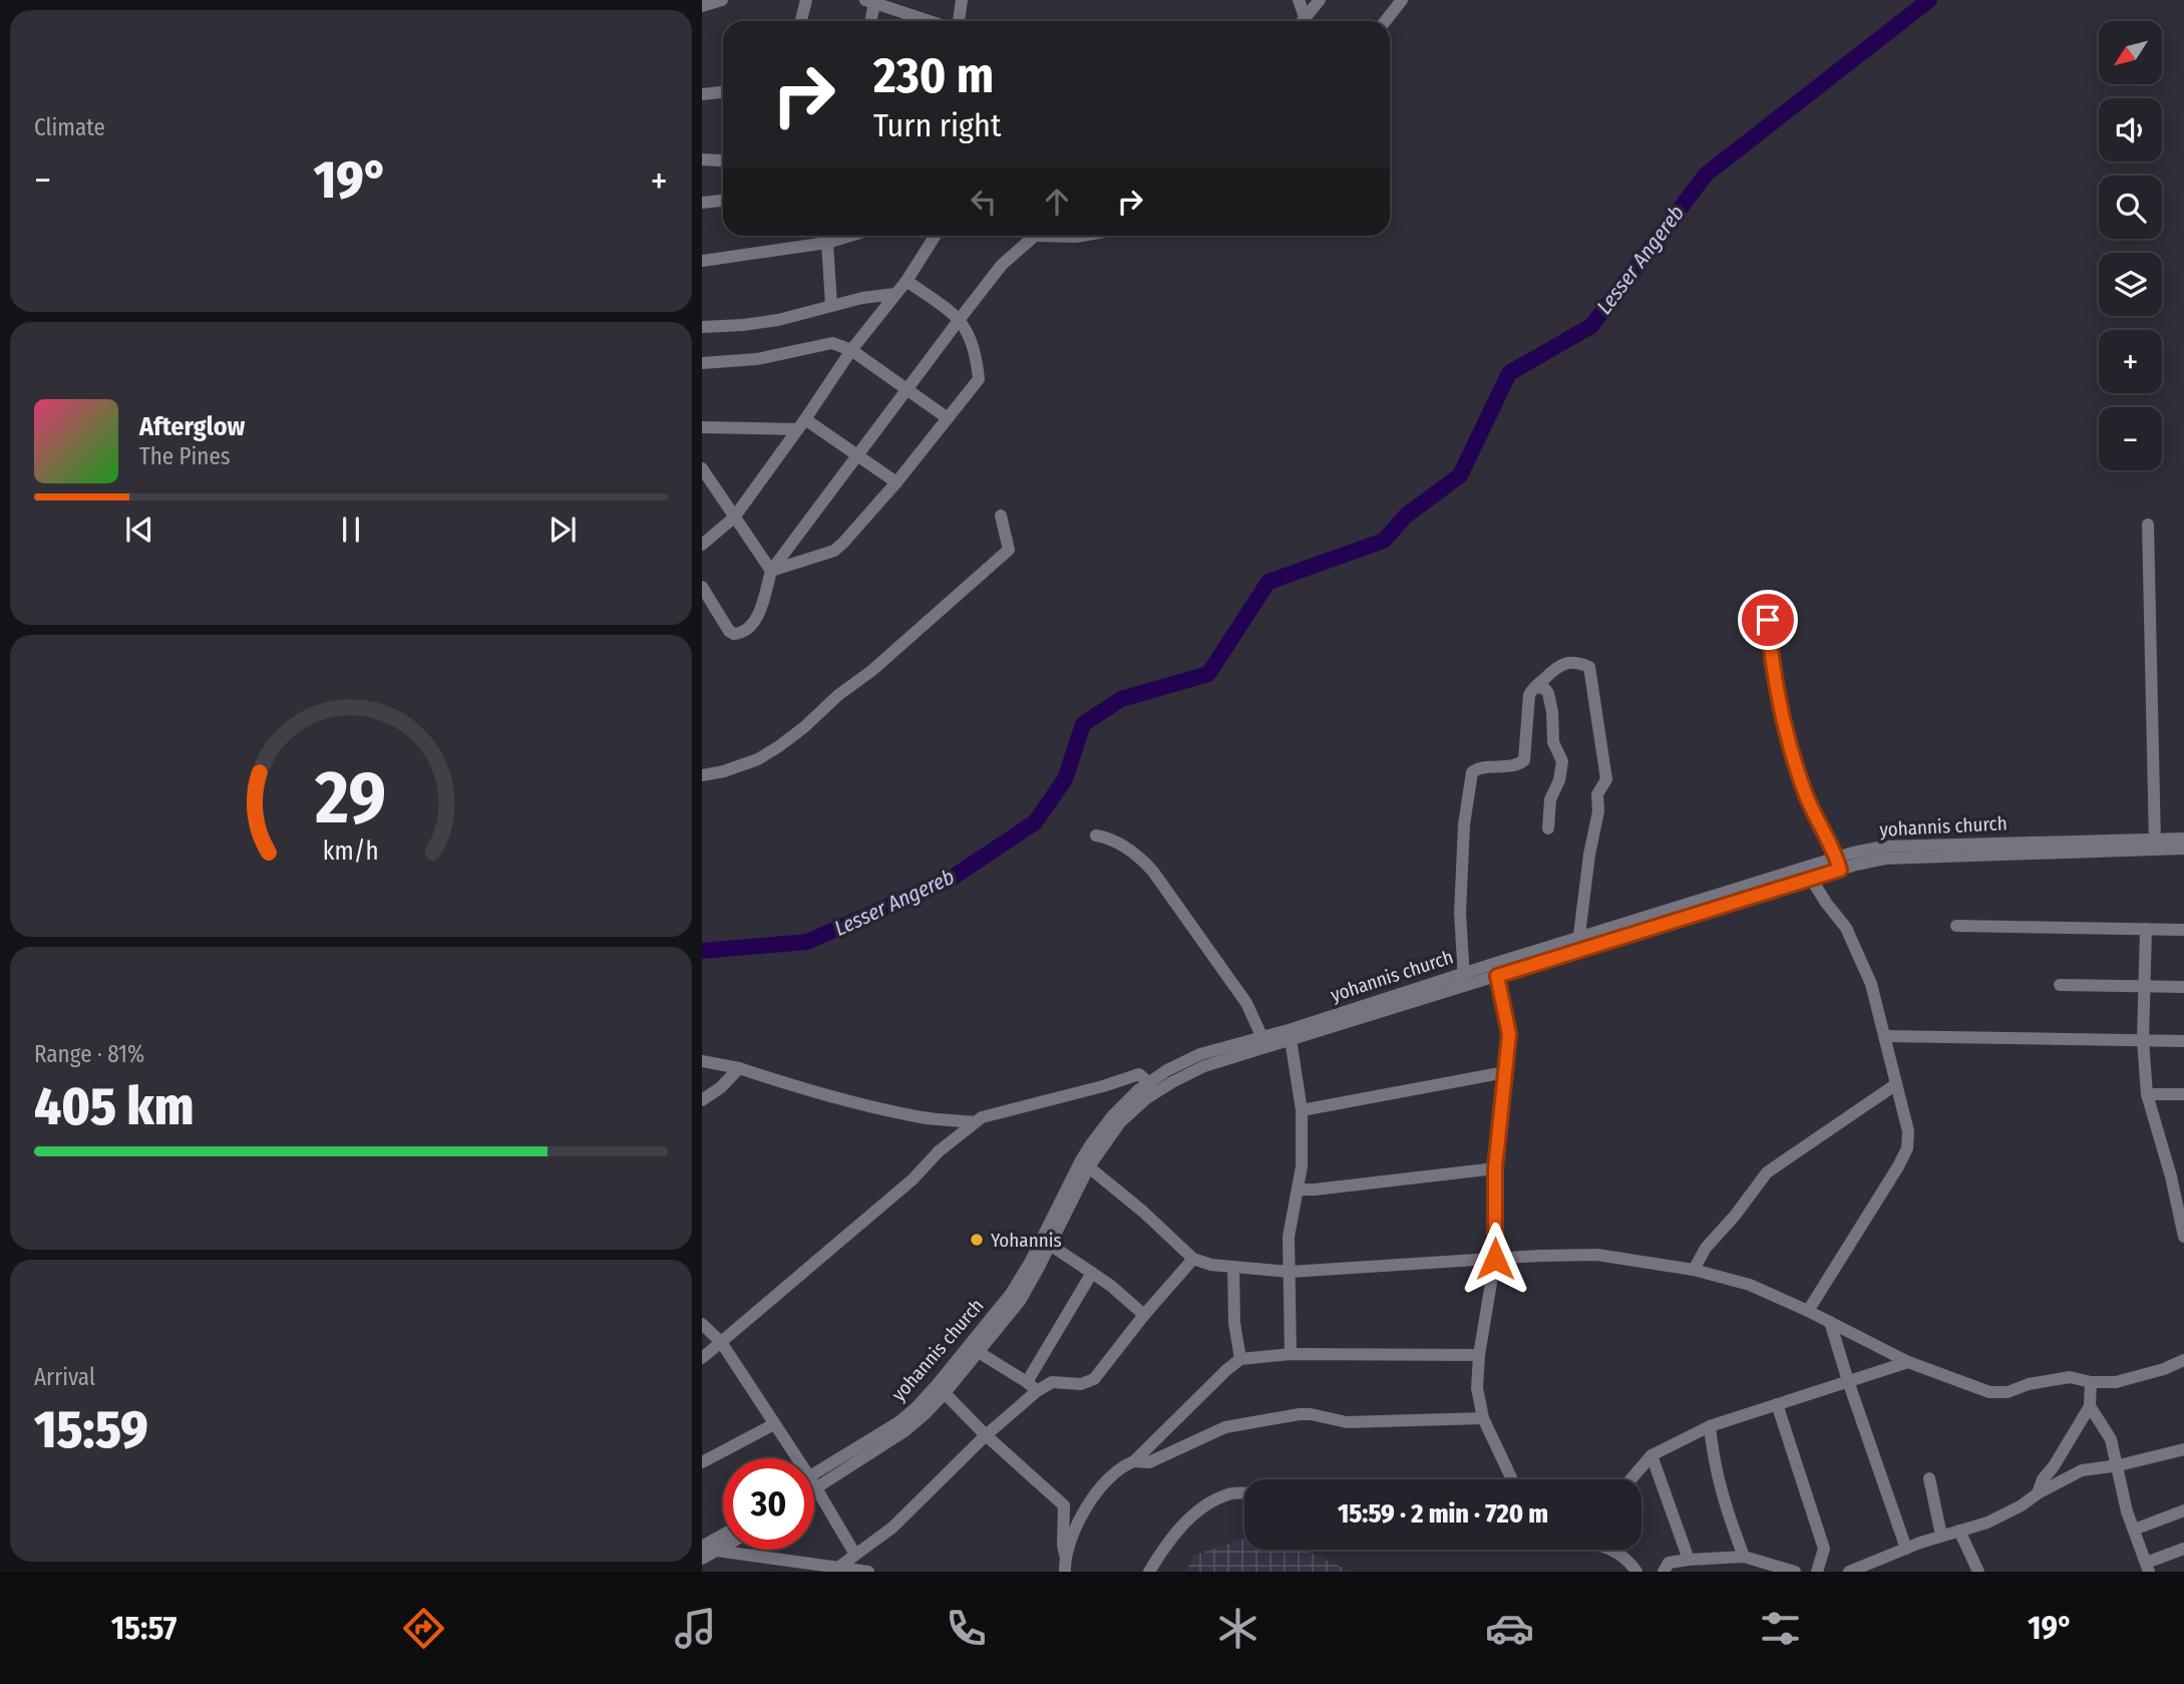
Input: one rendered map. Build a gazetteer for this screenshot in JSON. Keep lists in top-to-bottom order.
{
  "streets": {
    "street": ["yohannis church"]
  },
  "water": ["Lesser Angereb"],
  "places": ["Yohannis"],
  "north": "bottom left",
  "page": {
    "tile": [
      "Climate",
      ["Range · 81%", "405 km"],
      ["Arrival", "15:59"]
    ],
    "map_buttons": ["+", "−"],
    "turn": ["230 m", "Turn right"],
    "heat": ["−", "19°", "+"],
    "song": ["Afterglow", "The Pines"],
    "limit": "30",
    "trip": "15:59 · 2 min · 720 m",
    "tabs": ["15:57", "19°"],
    "gauge": ["29", "km/h"]
  }
}
